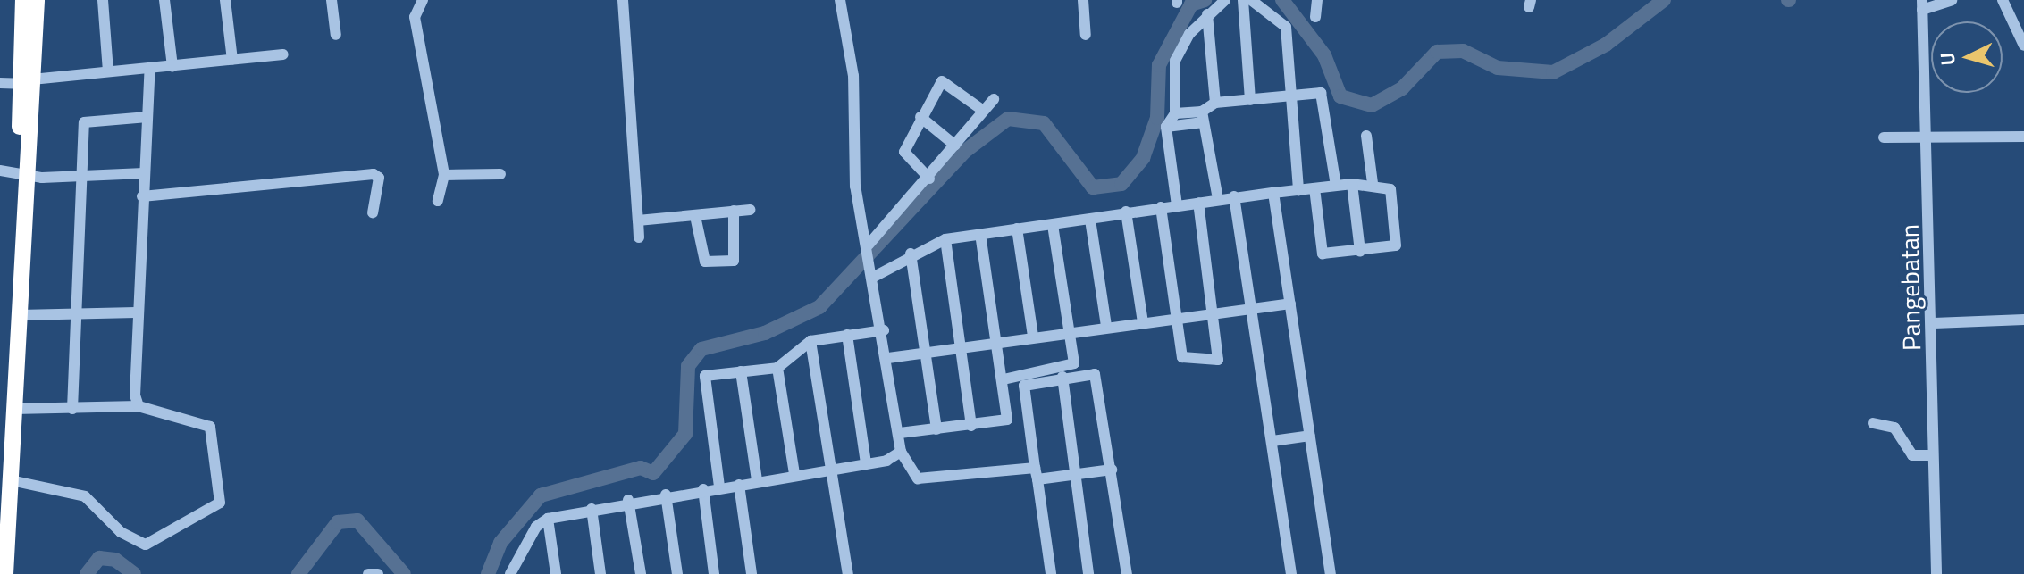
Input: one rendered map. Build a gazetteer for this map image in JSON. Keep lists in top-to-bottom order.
{
  "streets": {
    "street": ["Pangebatan"]
  },
  "north": "left"
}
